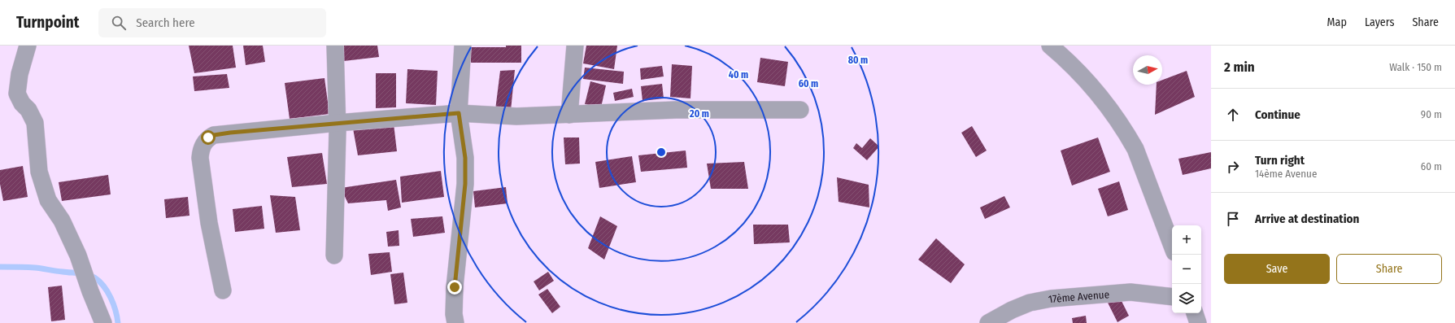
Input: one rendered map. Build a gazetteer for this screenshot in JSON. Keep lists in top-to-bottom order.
{
  "streets": {
    "street": ["17ème Avenue"]
  },
  "north": "right",
  "page": {
    "header": "Turnpoint",
    "search": "Search here",
    "nav": ["Map", "Layers", "Share"],
    "heading": ["2 min", "Walk · 150 m"],
    "list": [
      ["Continue", "90 m"],
      ["Turn right", "14ème Avenue", "60 m"],
      "Arrive at destination"
    ],
    "map_buttons": ["+", "−"],
    "buttons": ["Save", "Share"]
  },
  "rings": [
    "80 m",
    "40 m",
    "60 m",
    "20 m"
  ]
}
